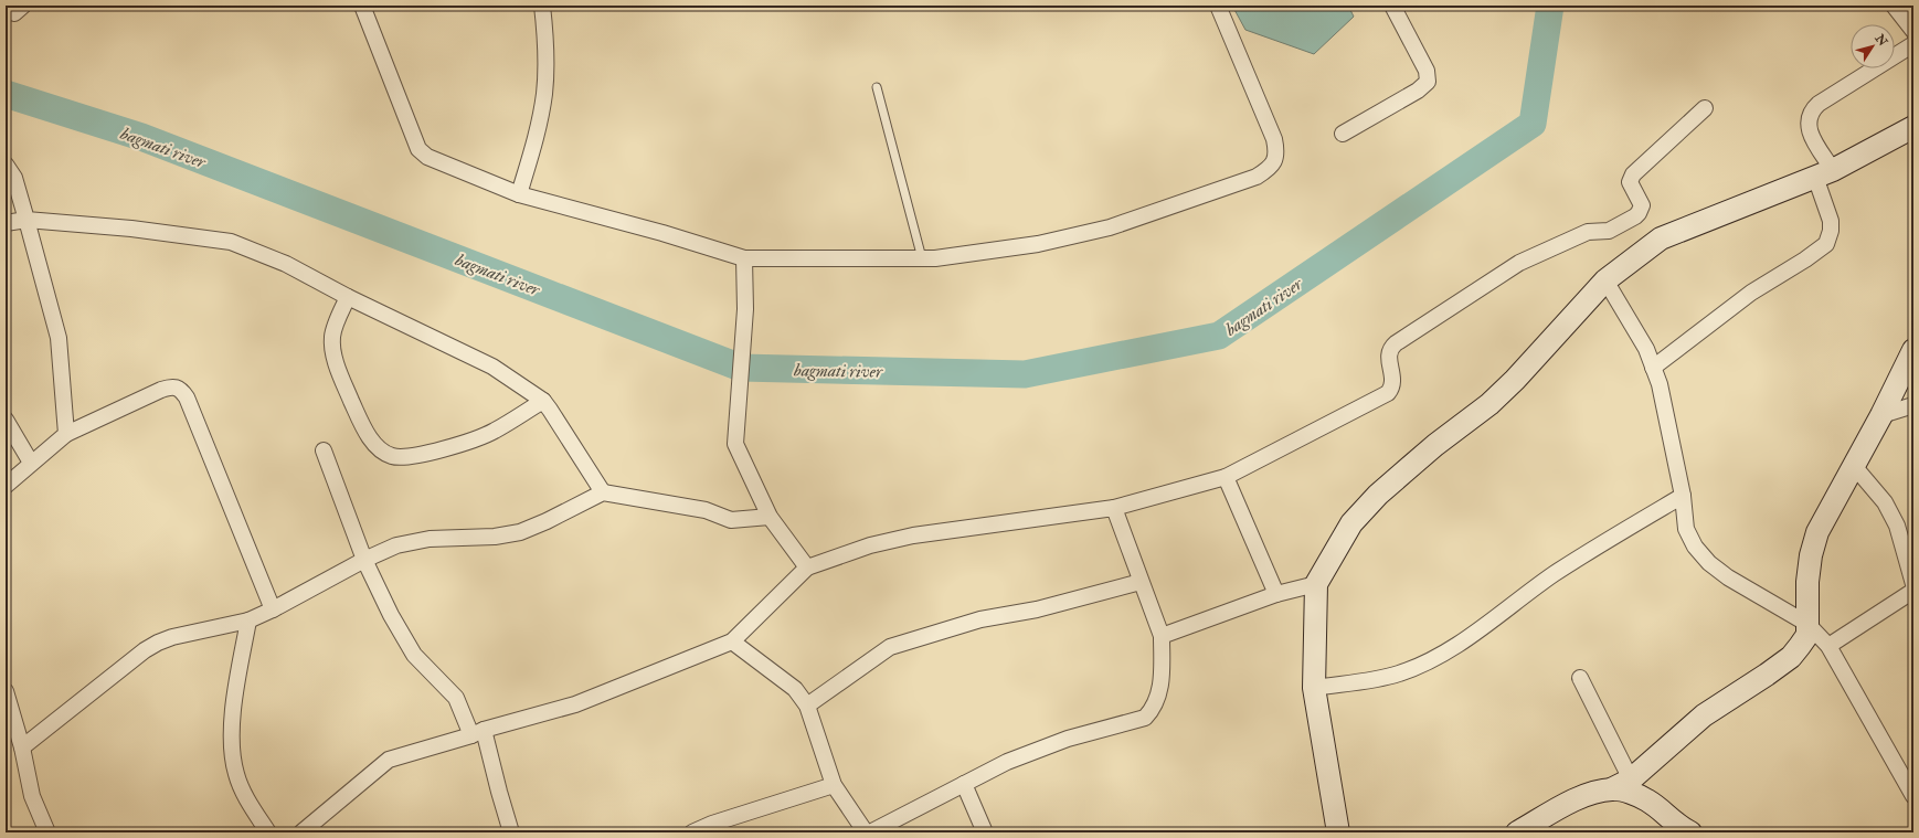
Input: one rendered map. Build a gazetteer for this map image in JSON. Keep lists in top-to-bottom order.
{
  "water": ["bagmati river"],
  "north": "top right"
}
